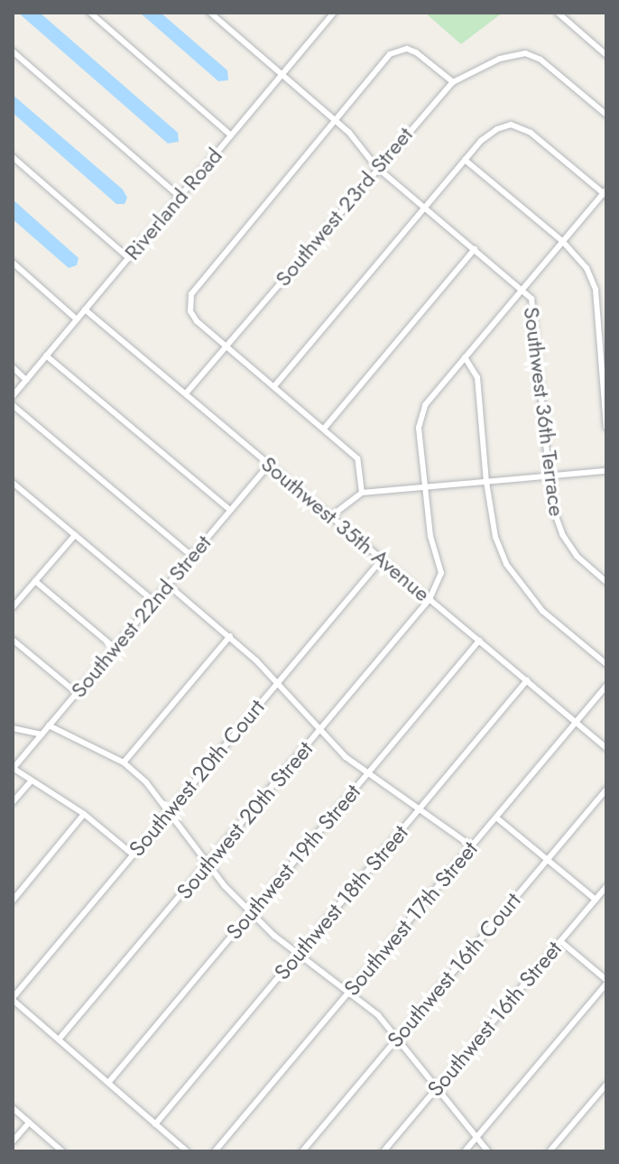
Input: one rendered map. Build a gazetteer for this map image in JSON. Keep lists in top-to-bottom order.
{
  "streets": {
    "street": [
      "Riverland Road",
      "Southwest 23rd Street",
      "Southwest 36th Terrace",
      "Southwest 35th Avenue",
      "Southwest 22nd Street",
      "Southwest 20th Court",
      "Southwest 20th Street",
      "Southwest 19th Street",
      "Southwest 18th Street",
      "Southwest 17th Street",
      "Southwest 16th Court",
      "Southwest 16th Street"
    ]
  },
  "crossings": [
    ["Riverland Road", "Southwest 36th Terrace"],
    ["Riverland Road", "Southwest 35th Avenue"],
    ["Southwest 23rd Street", "Southwest 36th Terrace"],
    ["Southwest 23rd Street", "Southwest 35th Avenue"],
    ["Southwest 35th Avenue", "Southwest 22nd Street"],
    ["Southwest 35th Avenue", "Southwest 20th Court"],
    ["Southwest 35th Avenue", "Southwest 20th Street"],
    ["Southwest 35th Avenue", "Southwest 19th Street"],
    ["Southwest 35th Avenue", "Southwest 18th Street"],
    ["Southwest 35th Avenue", "Southwest 17th Street"]
  ]
}
